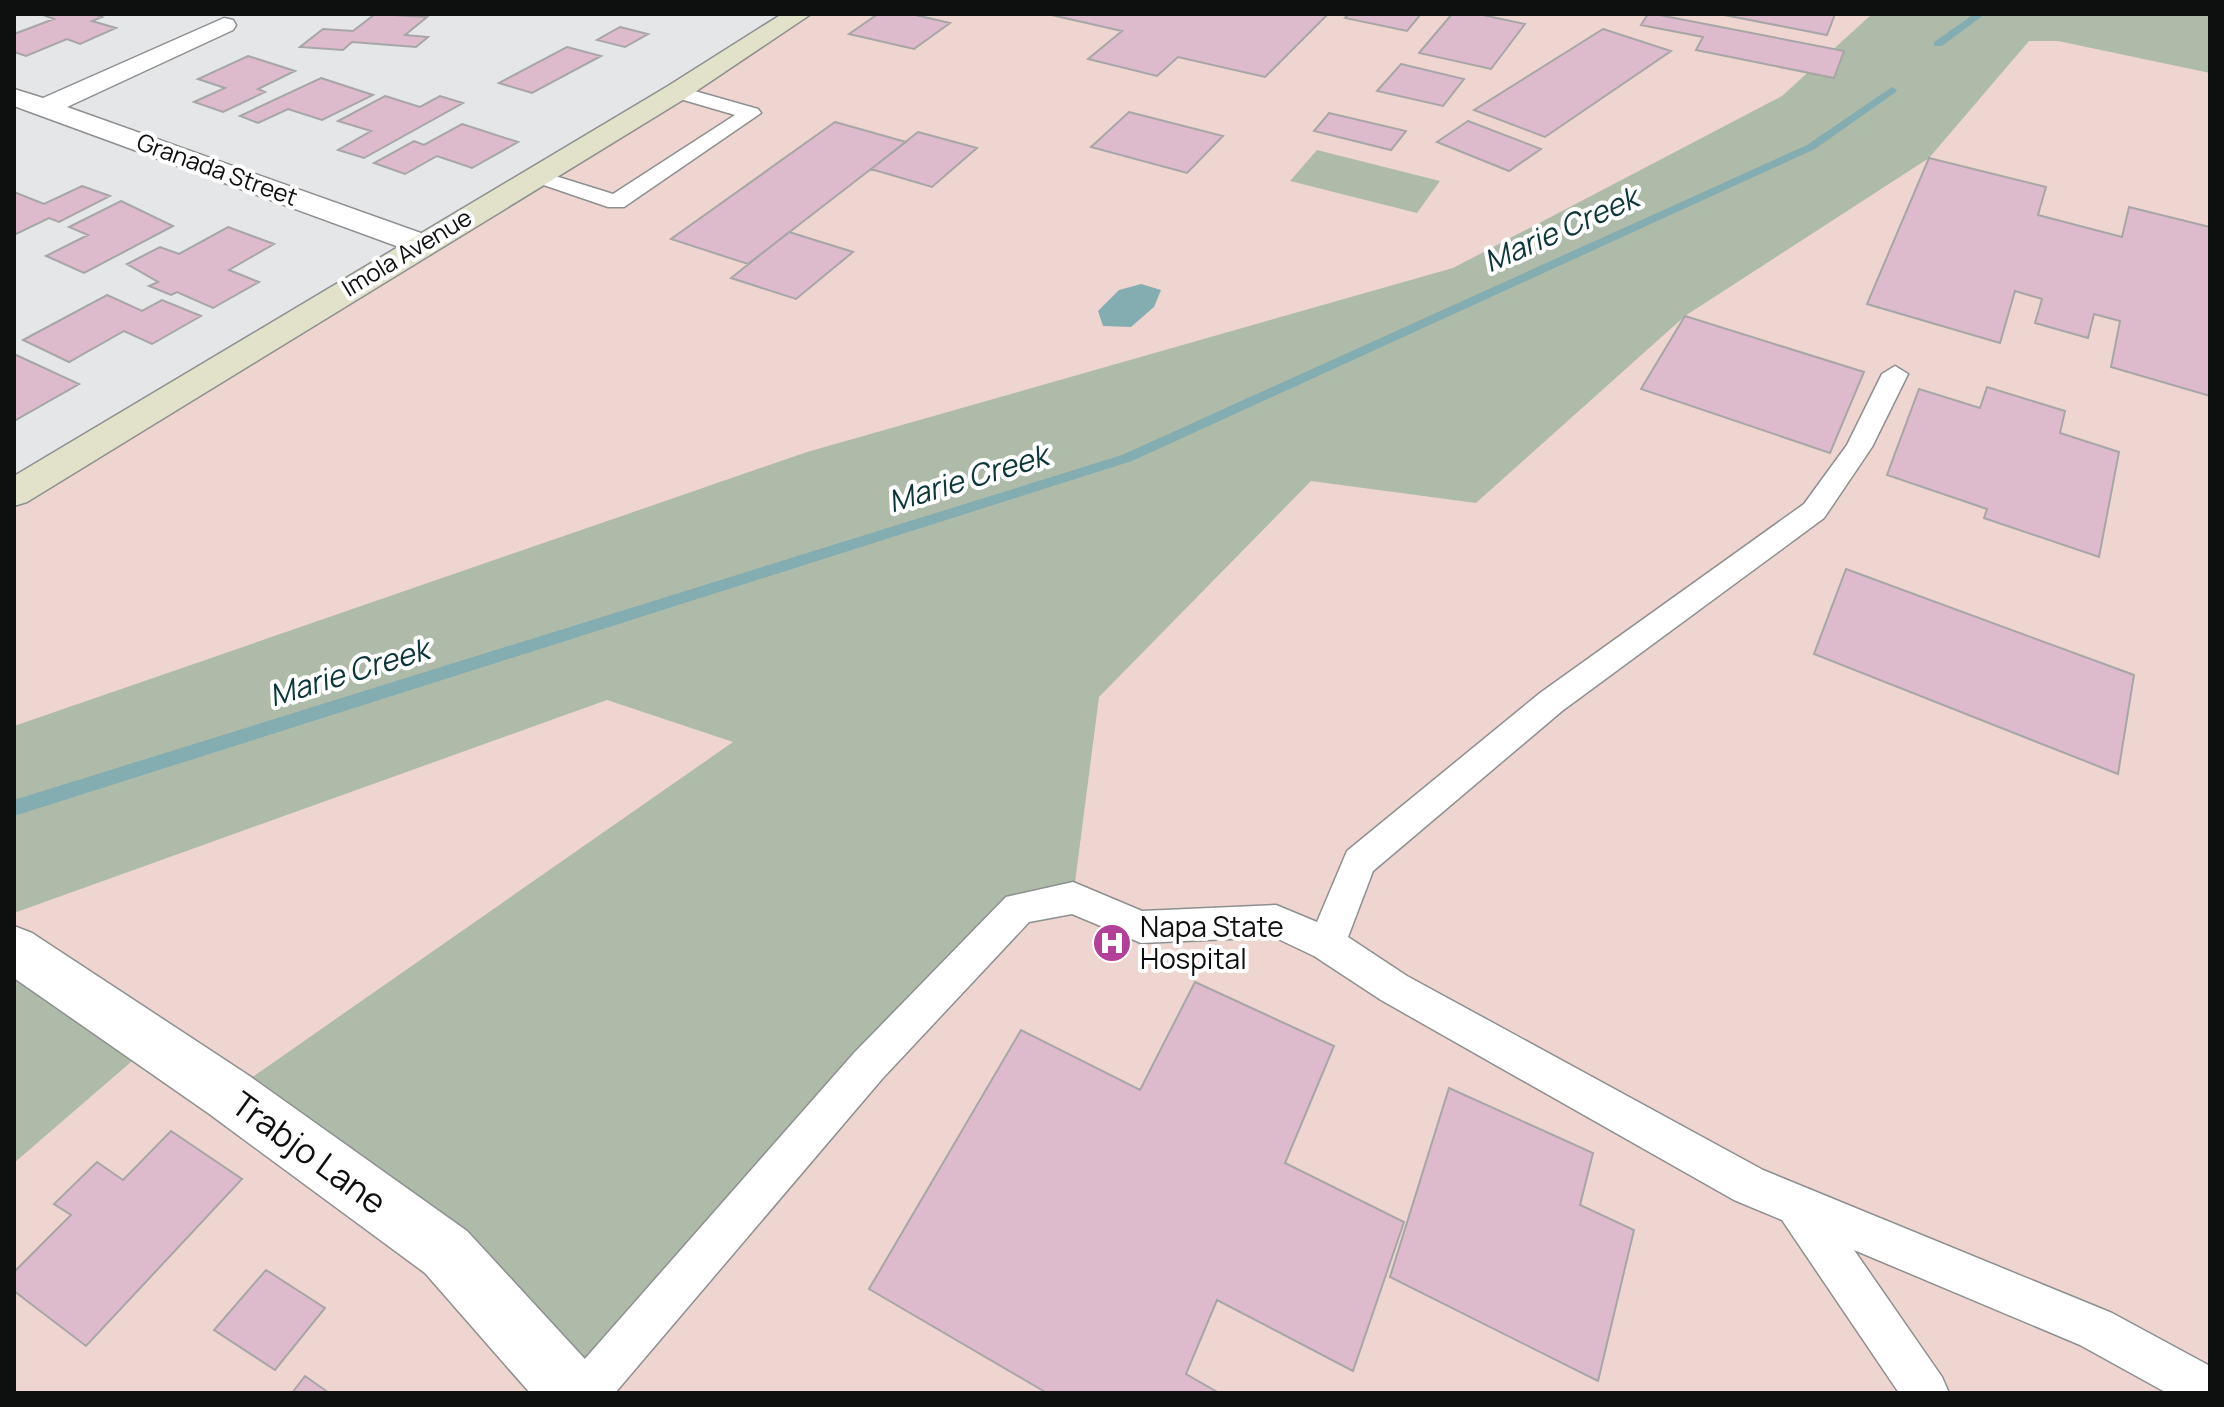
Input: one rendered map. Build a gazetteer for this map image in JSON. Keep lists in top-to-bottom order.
{
  "streets": {
    "street": ["Granada Street", "Imola Avenue", "Trabjo Lane"]
  },
  "crossings": [
    ["Granada Street", "Imola Avenue"]
  ],
  "water": ["Marie Creek"],
  "places": {
    "hospital": ["Napa State Hospital"]
  }
}
